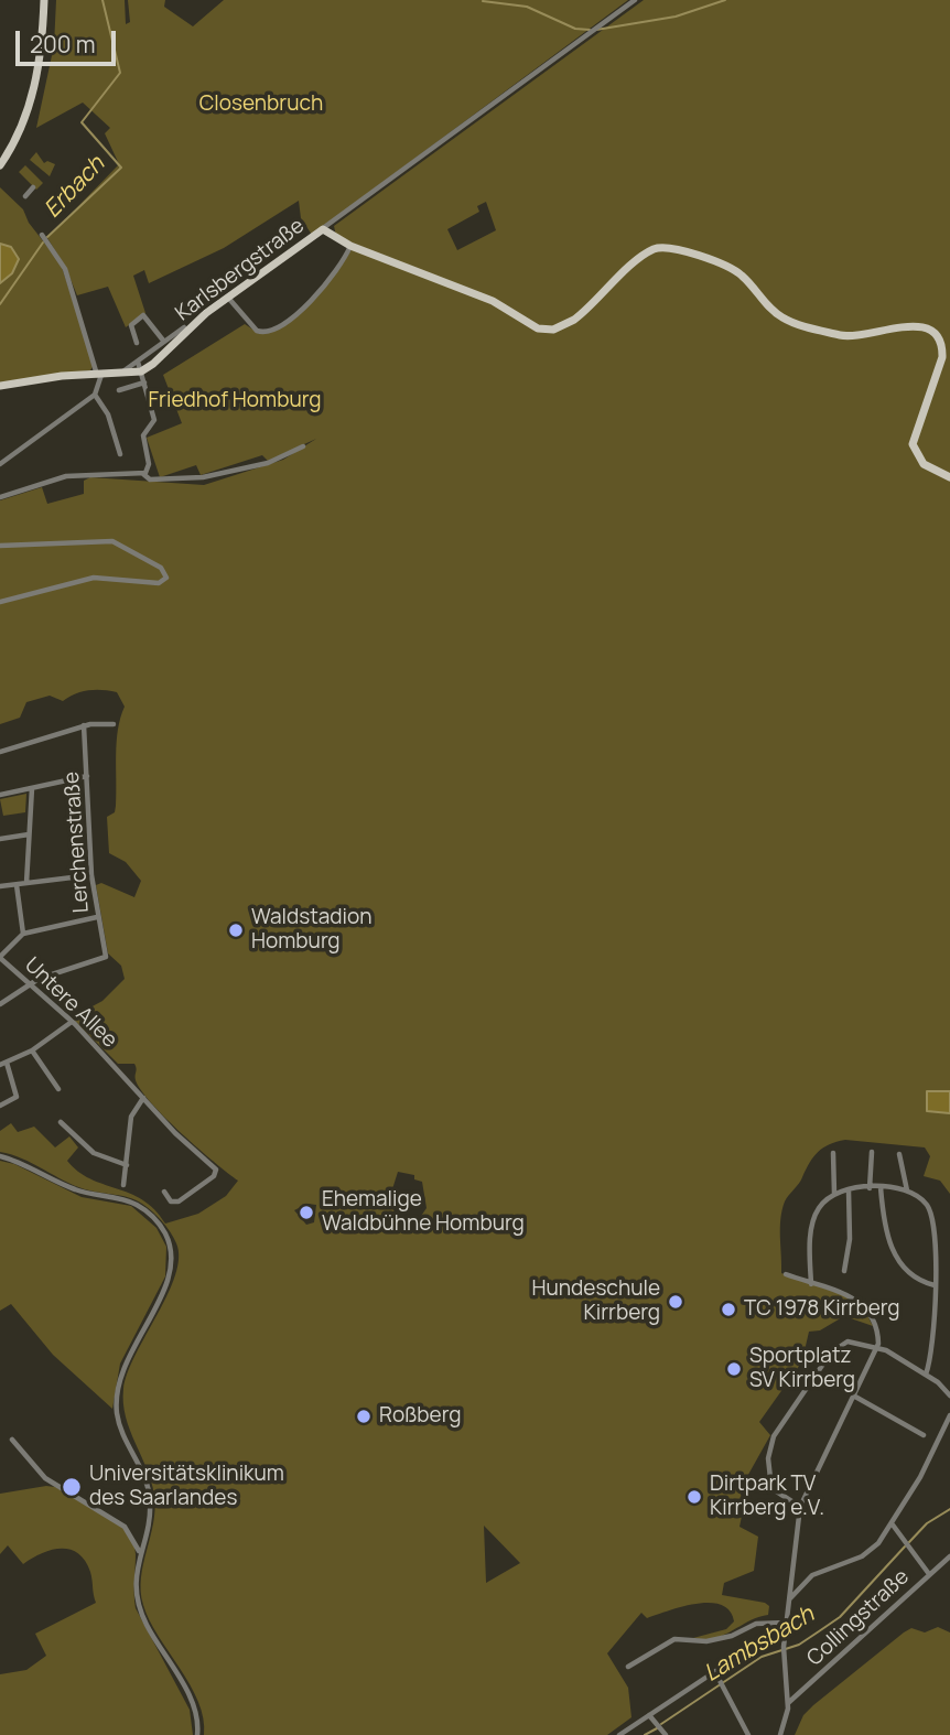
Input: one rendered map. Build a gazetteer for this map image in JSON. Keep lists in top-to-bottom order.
{
  "streets": {
    "main road": ["Karlsbergstraße"],
    "street": ["Lerchenstraße", "Untere Allee", "Collingstraße"]
  },
  "crossings": [
    ["Lerchenstraße", "Untere Allee"]
  ],
  "water": ["Erbach", "Lambsbach"],
  "parks": ["Closenbruch", "Friedhof Homburg"],
  "places": [
    "Waldstadion Homburg",
    "Ehemalige Waldbühne Homburg",
    "Hundeschule Kirrberg",
    "TC 1978 Kirrberg",
    "Sportplatz SV Kirrberg",
    "Roßberg",
    "Universitätsklinikum des Saarlandes",
    "Dirtpark TV Kirrberg e.V."
  ],
  "scale_bar": "200 m"
}
